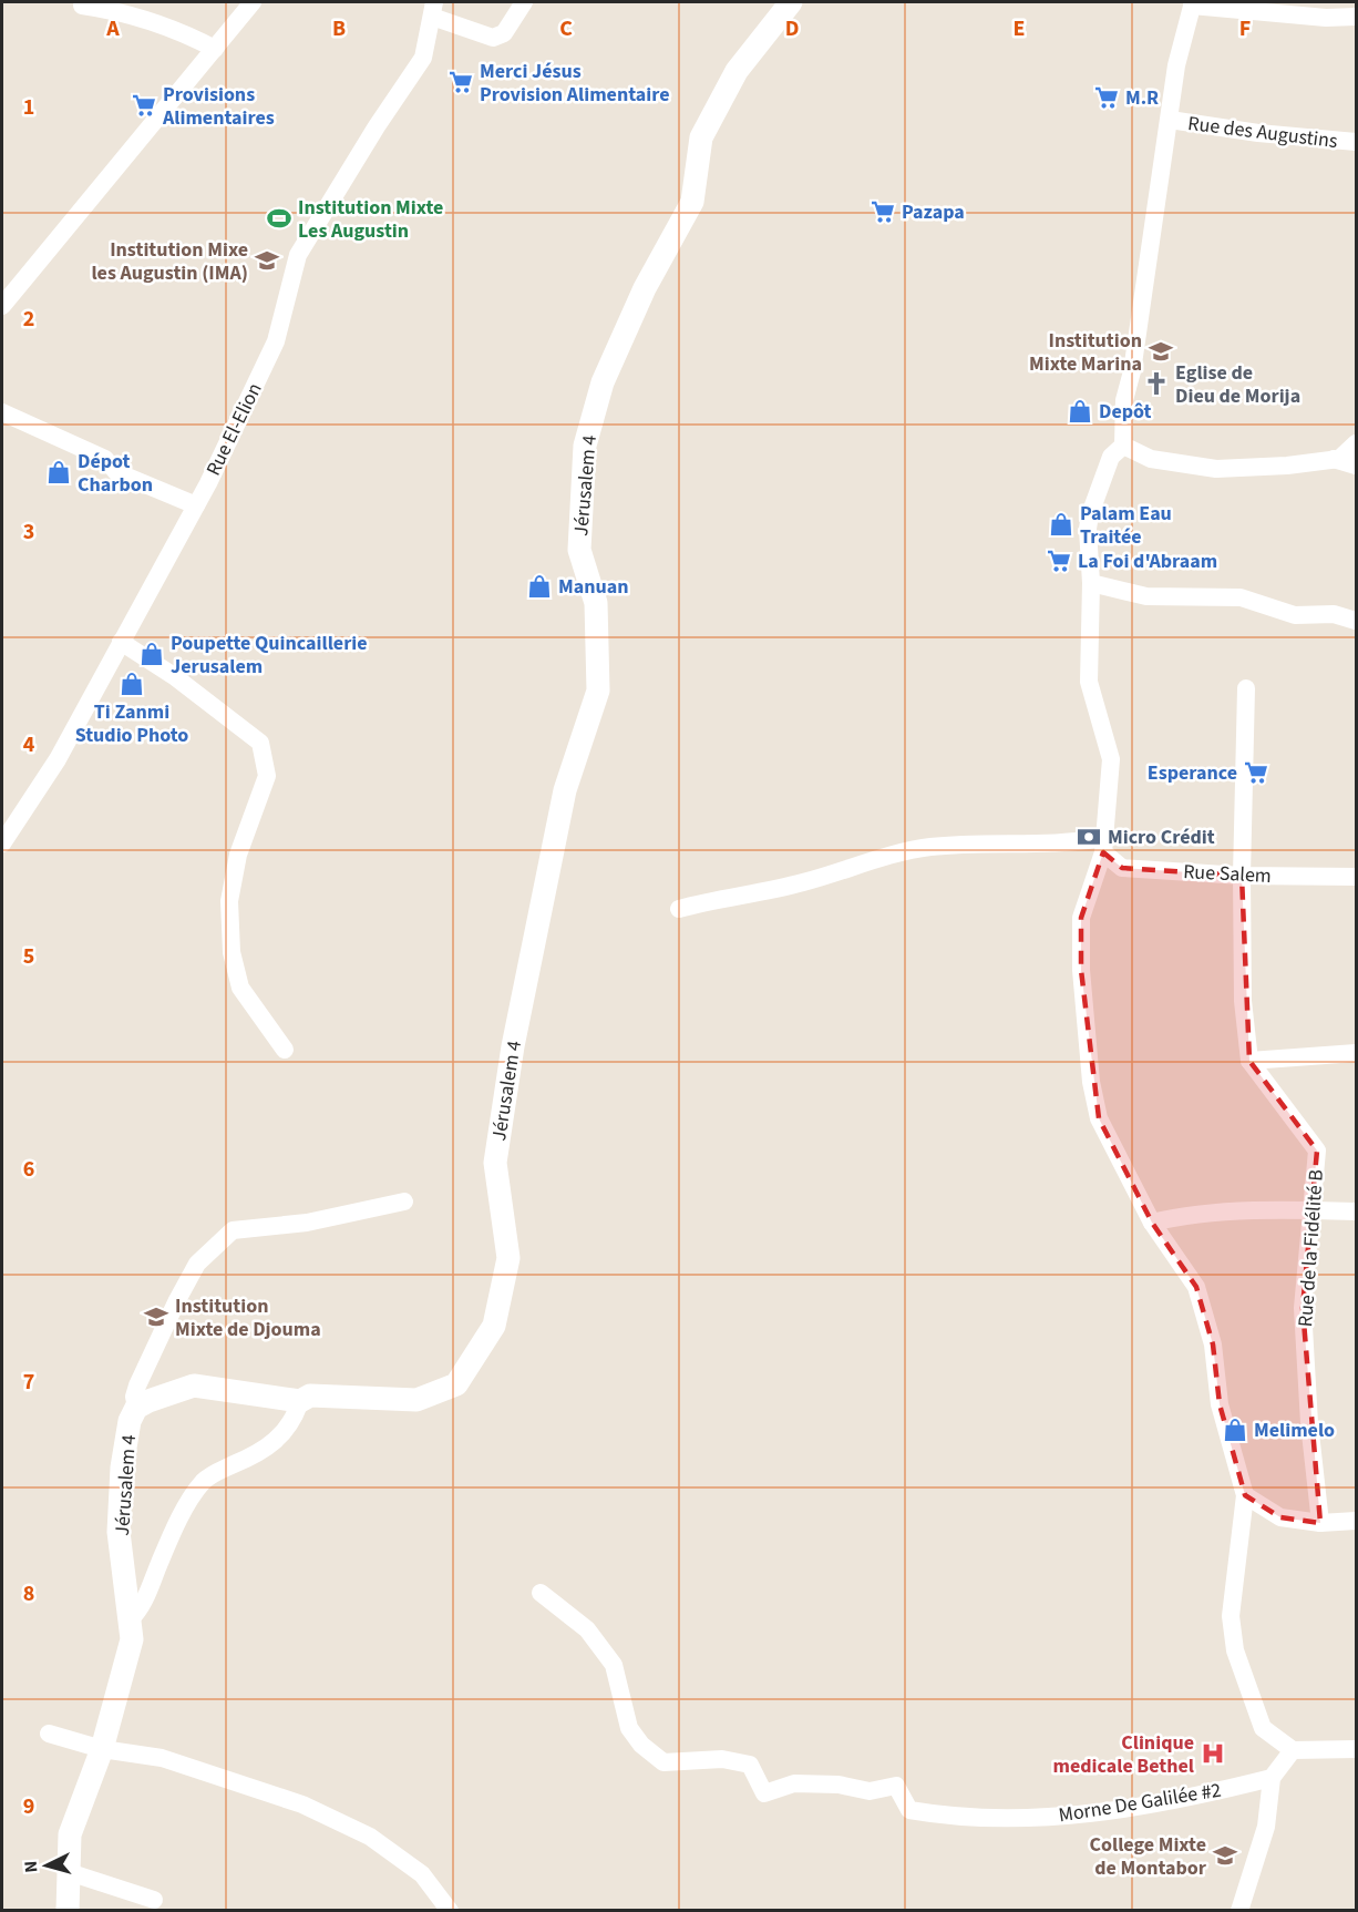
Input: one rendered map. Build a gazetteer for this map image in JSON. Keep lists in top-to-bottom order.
{
  "streets": {
    "street": [
      "Rue des Augustins",
      "Rue El-Elion",
      "Jérusalem 4",
      "Rue Salem",
      "Rue de la Fidélité B",
      "Morne De Galilée #2"
    ]
  },
  "places": {
    "supermarket": [
      "Merci Jésus Provision Alimentaire",
      "M.R",
      "Provisions Alimentaires",
      "Pazapa",
      "La Foi d'Abraam",
      "Esperance"
    ],
    "sports": ["Institution Mixte Les Augustin"],
    "school or university": [
      "Institution Mixe les Augustin (IMA)",
      "Institution Mixte Marina",
      "Institution Mixte de Djouma",
      "College Mixte de Montabor"
    ],
    "church": ["Eglise de Dieu de Morija"],
    "shop": [
      "Depôt",
      "Dépot Charbon",
      "Palam Eau Traitée",
      "Manuan",
      "Poupette Quincaillerie Jerusalem",
      "Ti Zanmi Studio Photo",
      "Melimelo"
    ],
    "bank": ["Micro Crédit"],
    "hospital": ["Clinique medicale Bethel"]
  },
  "north": "left",
  "grid": {
    "columns": [
      "A",
      "B",
      "C",
      "D",
      "E",
      "F"
    ],
    "rows": [
      "1",
      "2",
      "3",
      "4",
      "5",
      "6",
      "7",
      "8",
      "9"
    ]
  }
}
